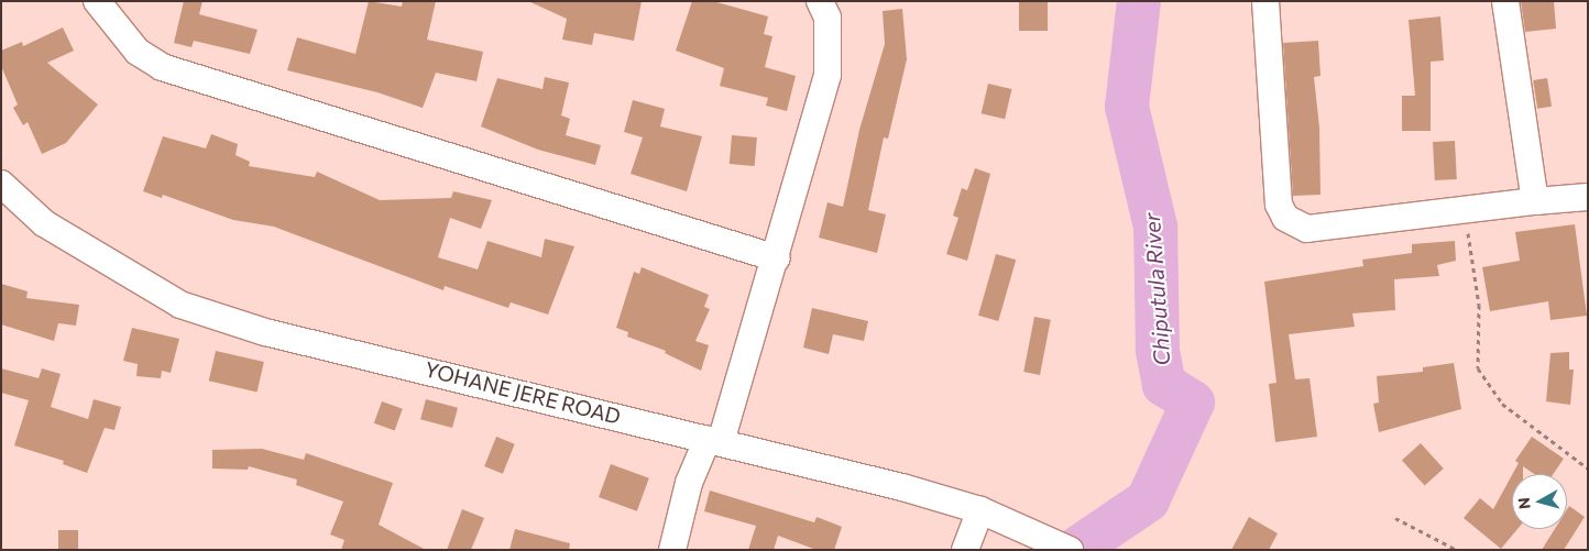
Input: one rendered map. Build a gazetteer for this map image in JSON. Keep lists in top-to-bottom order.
{
  "streets": {
    "street": ["YOHANE JERE ROAD"]
  },
  "water": ["Chiputula River"],
  "north": "left"
}
